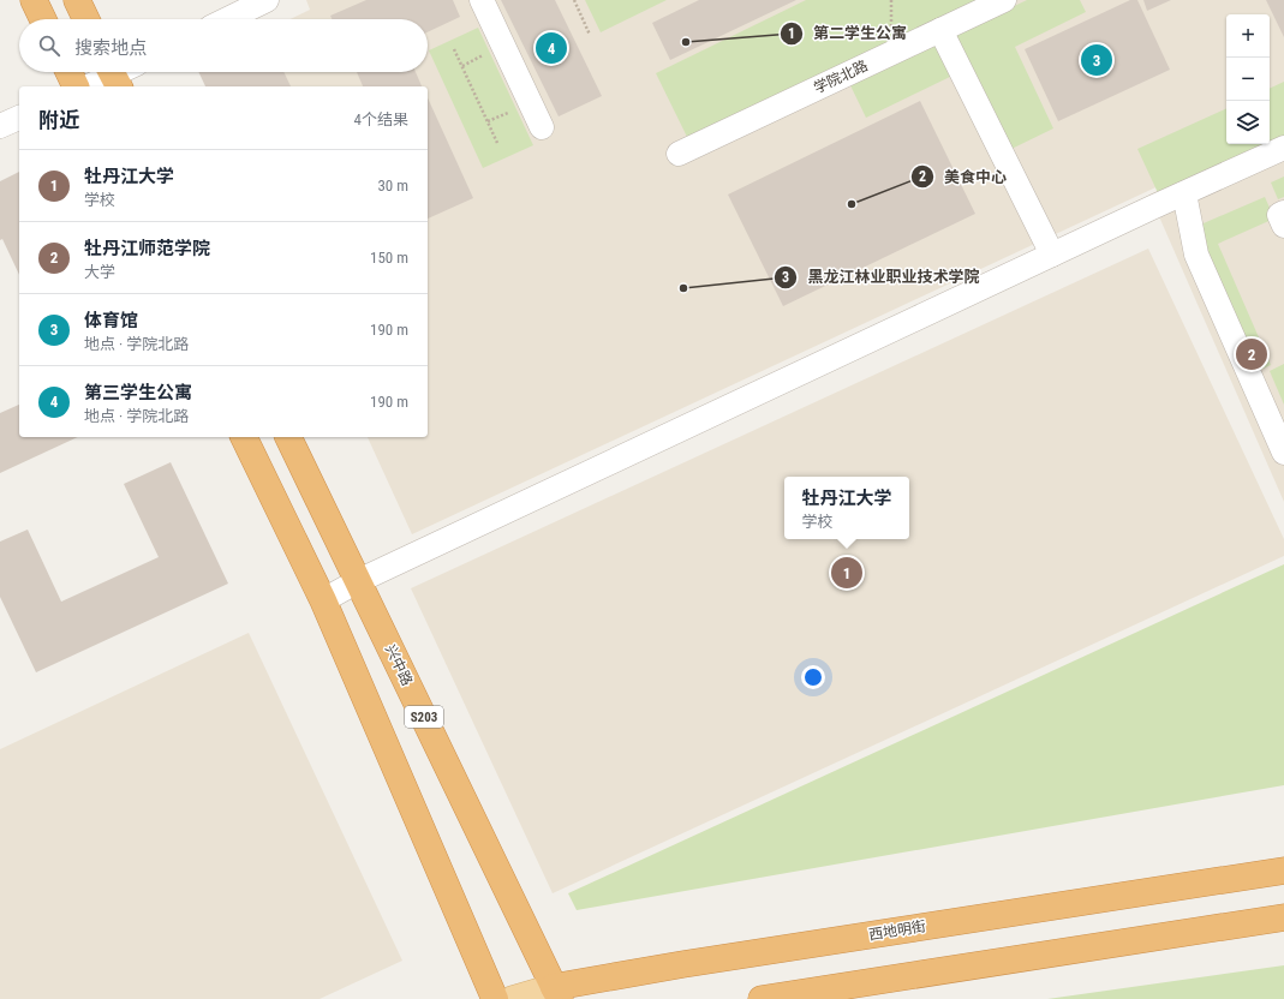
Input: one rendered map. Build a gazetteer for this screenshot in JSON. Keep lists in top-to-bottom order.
{
  "streets": {
    "highway": ["兴中路", "S203", "西地明街"],
    "street": ["学院北路"]
  },
  "crossings": [
    ["兴中路", "西地明街"]
  ],
  "places": ["第二学生公寓", "美食中心", "黑龙江林业职业技术学院"],
  "page": {
    "map_buttons": ["+", "−"],
    "search": "搜索地点",
    "pins": [
      "4",
      "3",
      "2",
      "1"
    ],
    "heading": ["附近", "4个结果"],
    "list": [
      {
        "mark": "1",
        "name": "牡丹江大学",
        "note": "学校",
        "value": "30 m"
      },
      {
        "mark": "2",
        "name": "牡丹江师范学院",
        "note": "大学",
        "value": "150 m"
      },
      {
        "mark": "3",
        "name": "体育馆",
        "note": "地点 · 学院北路",
        "value": "190 m"
      },
      {
        "mark": "4",
        "name": "第三学生公寓",
        "note": "地点 · 学院北路",
        "value": "190 m"
      }
    ],
    "popup": ["牡丹江大学", "学校"]
  }
}
